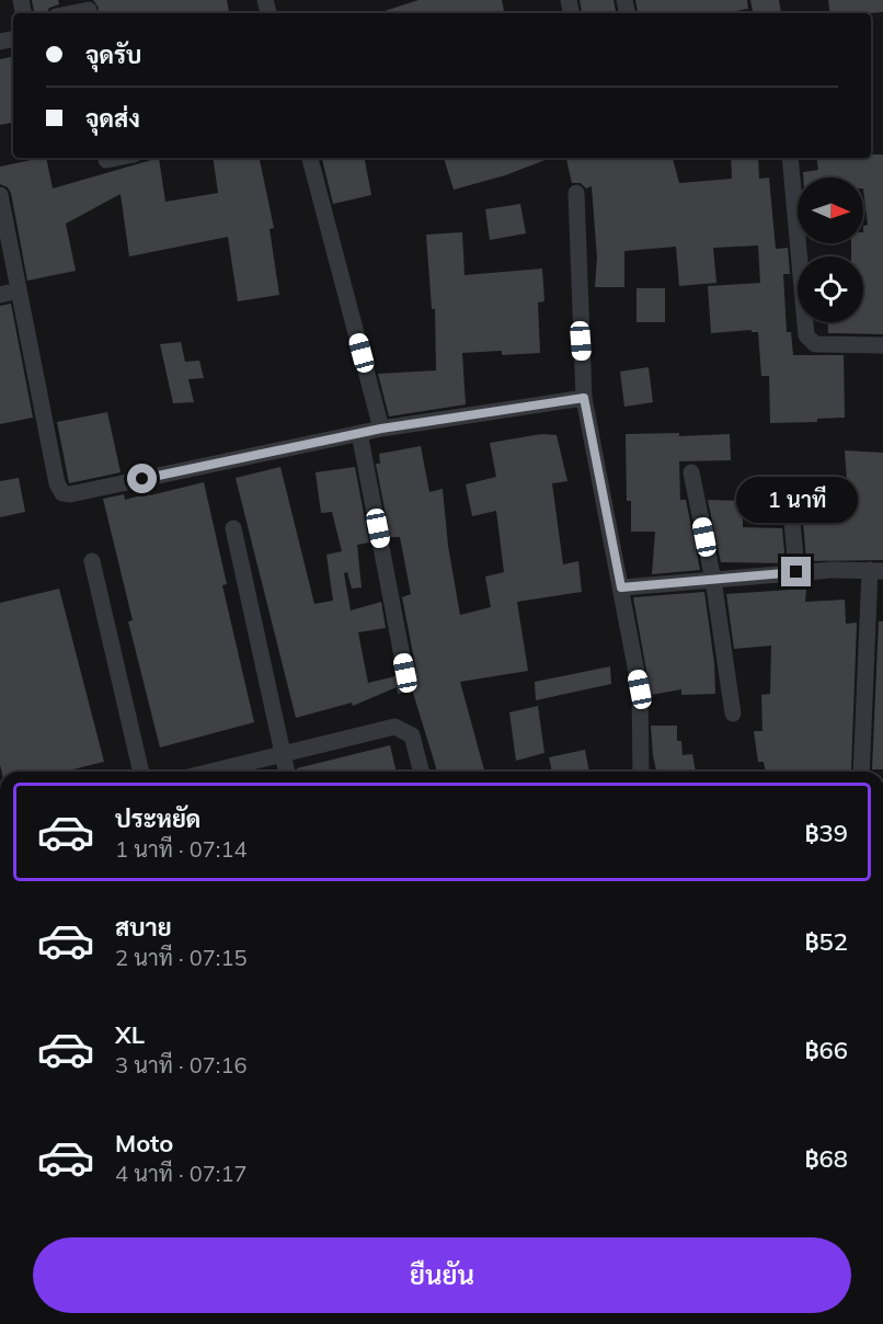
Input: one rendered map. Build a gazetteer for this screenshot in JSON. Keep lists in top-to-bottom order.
{
  "north": "right",
  "page": {
    "banner": ["จุดรับ", "จุดส่ง"],
    "bubble": "1 นาที",
    "list": [
      {
        "name": "ประหยัด",
        "note": "1 นาที · 07:14",
        "value": "฿39"
      },
      {
        "name": "สบาย",
        "note": "2 นาที · 07:15",
        "value": "฿52"
      },
      {
        "name": "XL",
        "note": "3 นาที · 07:16",
        "value": "฿66"
      },
      {
        "name": "Moto",
        "note": "4 นาที · 07:17",
        "value": "฿68"
      }
    ],
    "buttons": "ยืนยัน"
  }
}
